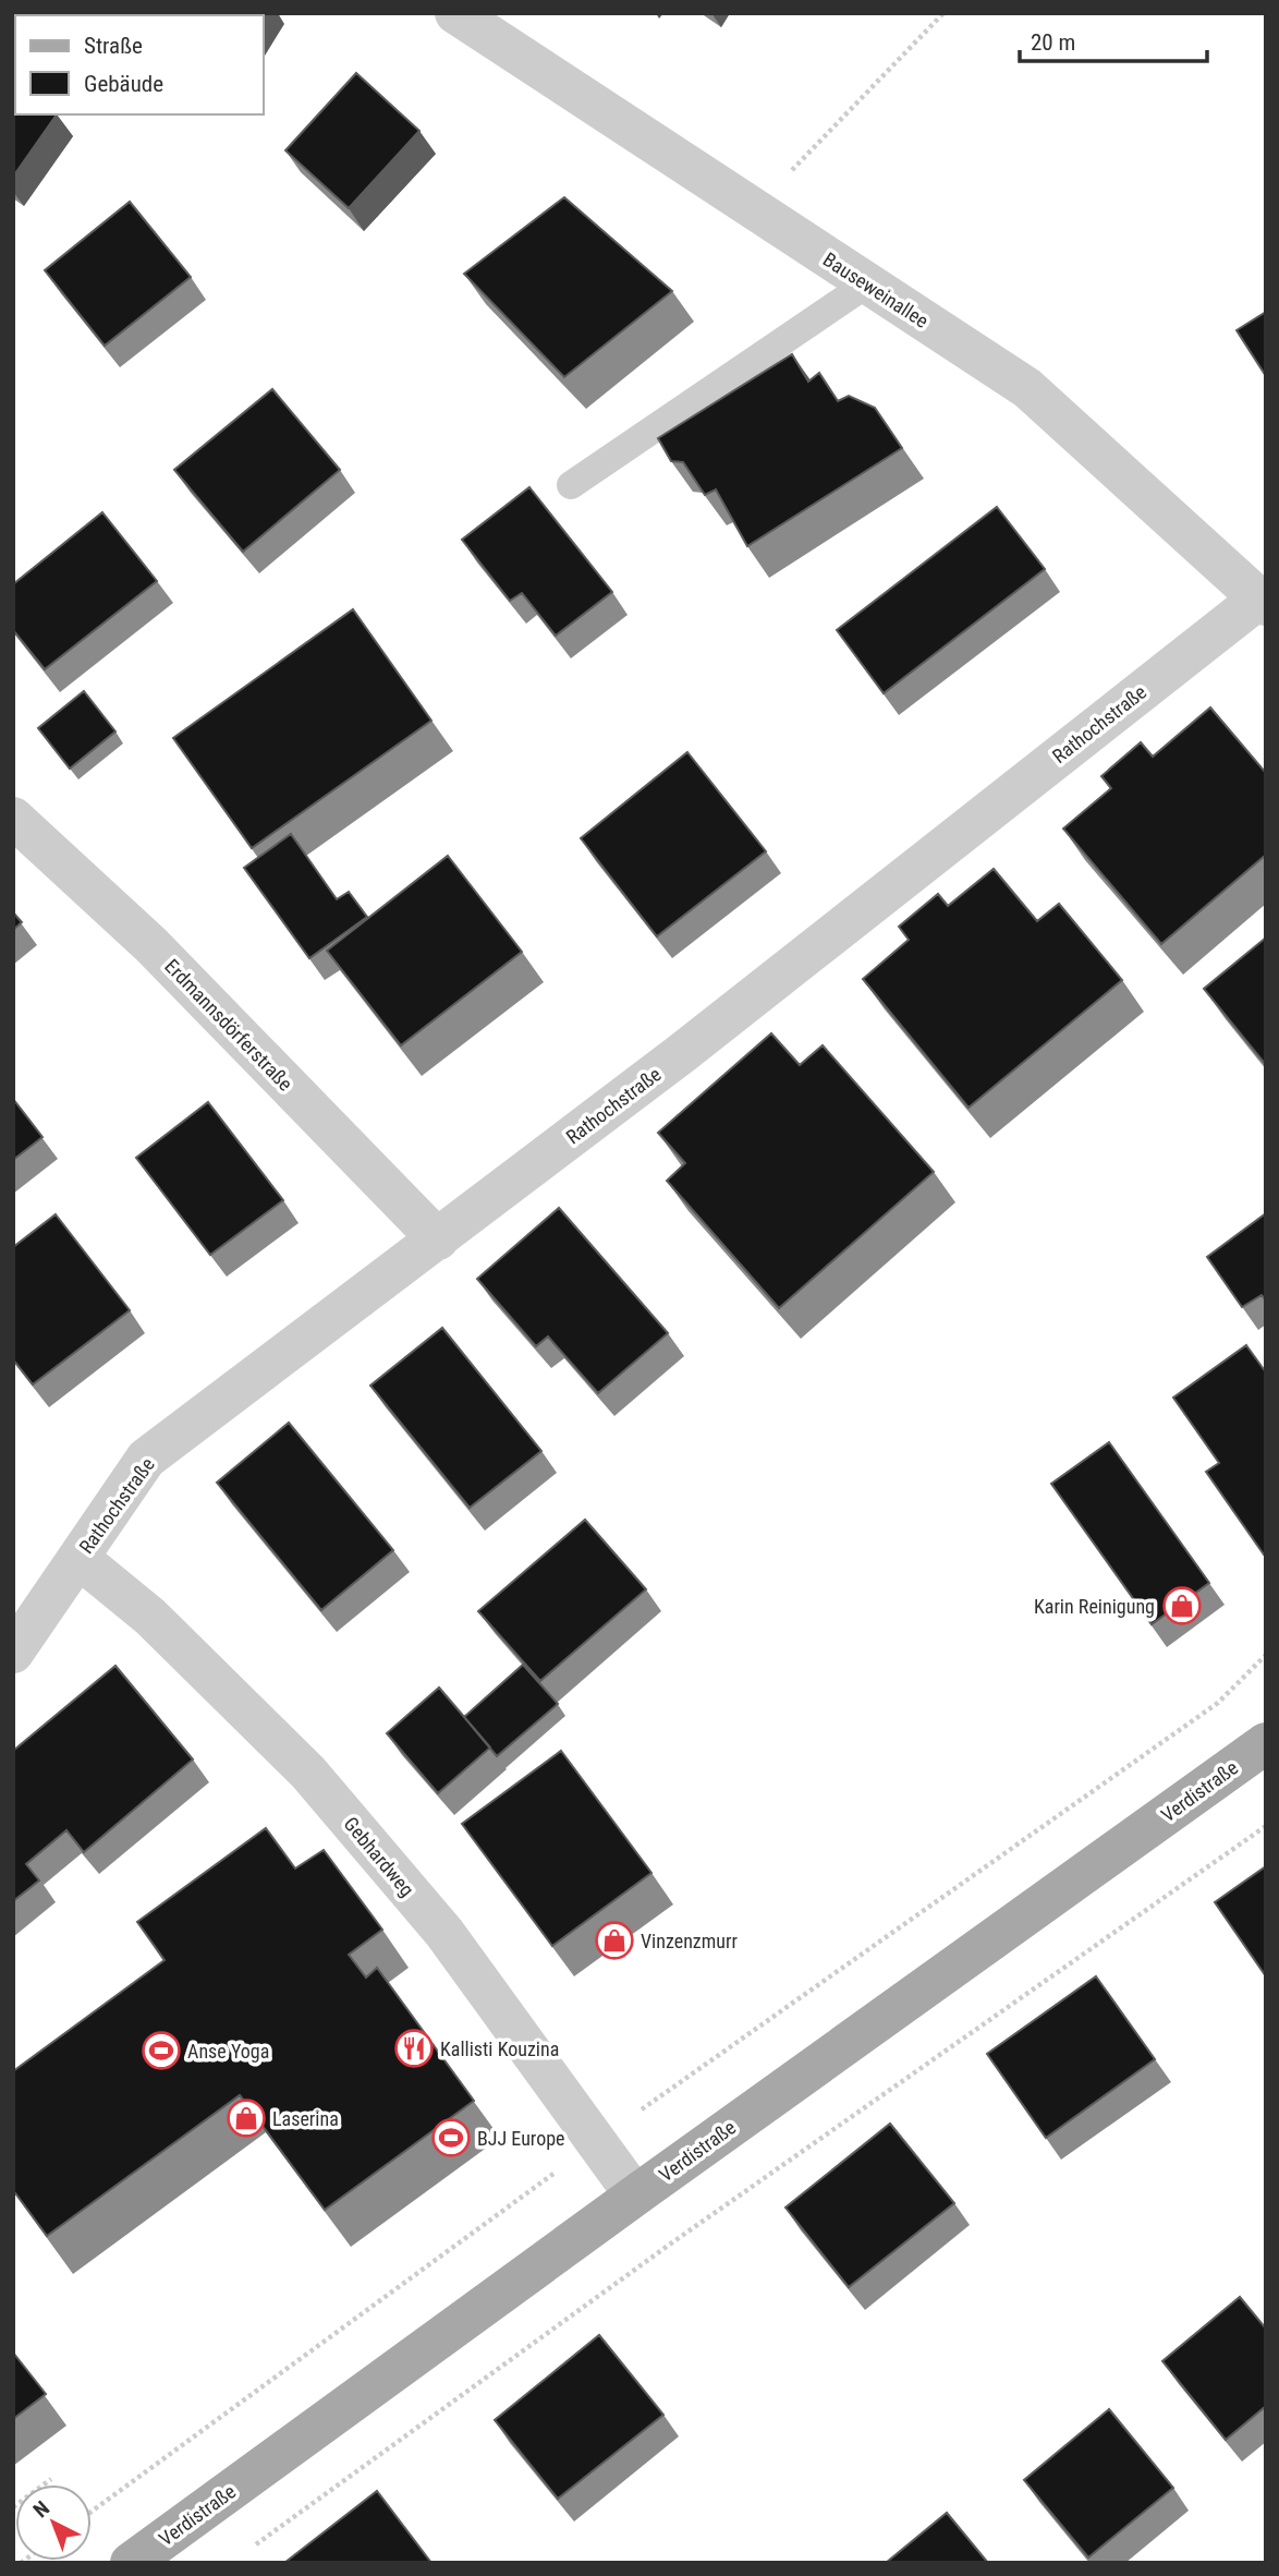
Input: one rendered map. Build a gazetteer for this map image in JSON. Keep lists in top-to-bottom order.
{
  "streets": {
    "main road": ["Verdistraße"],
    "street": [
      "Bauseweinallee",
      "Rathochstraße",
      "Erdmannsdörferstraße",
      "Gebhardweg"
    ]
  },
  "crossings": [
    ["Bauseweinallee", "Rathochstraße"],
    ["Rathochstraße", "Erdmannsdörferstraße"],
    ["Rathochstraße", "Gebhardweg"],
    ["Verdistraße", "Gebhardweg"]
  ],
  "places": {
    "shop": ["Karin Reinigung", "Vinzenzmurr", "Laserina"],
    "restaurant": ["Kallisti Kouzina"],
    "sports": ["Anse Yoga", "BJJ Europe"]
  },
  "legend": ["Straße", "Gebäude"],
  "scale_bar": "20 m",
  "north": "top left"
}
